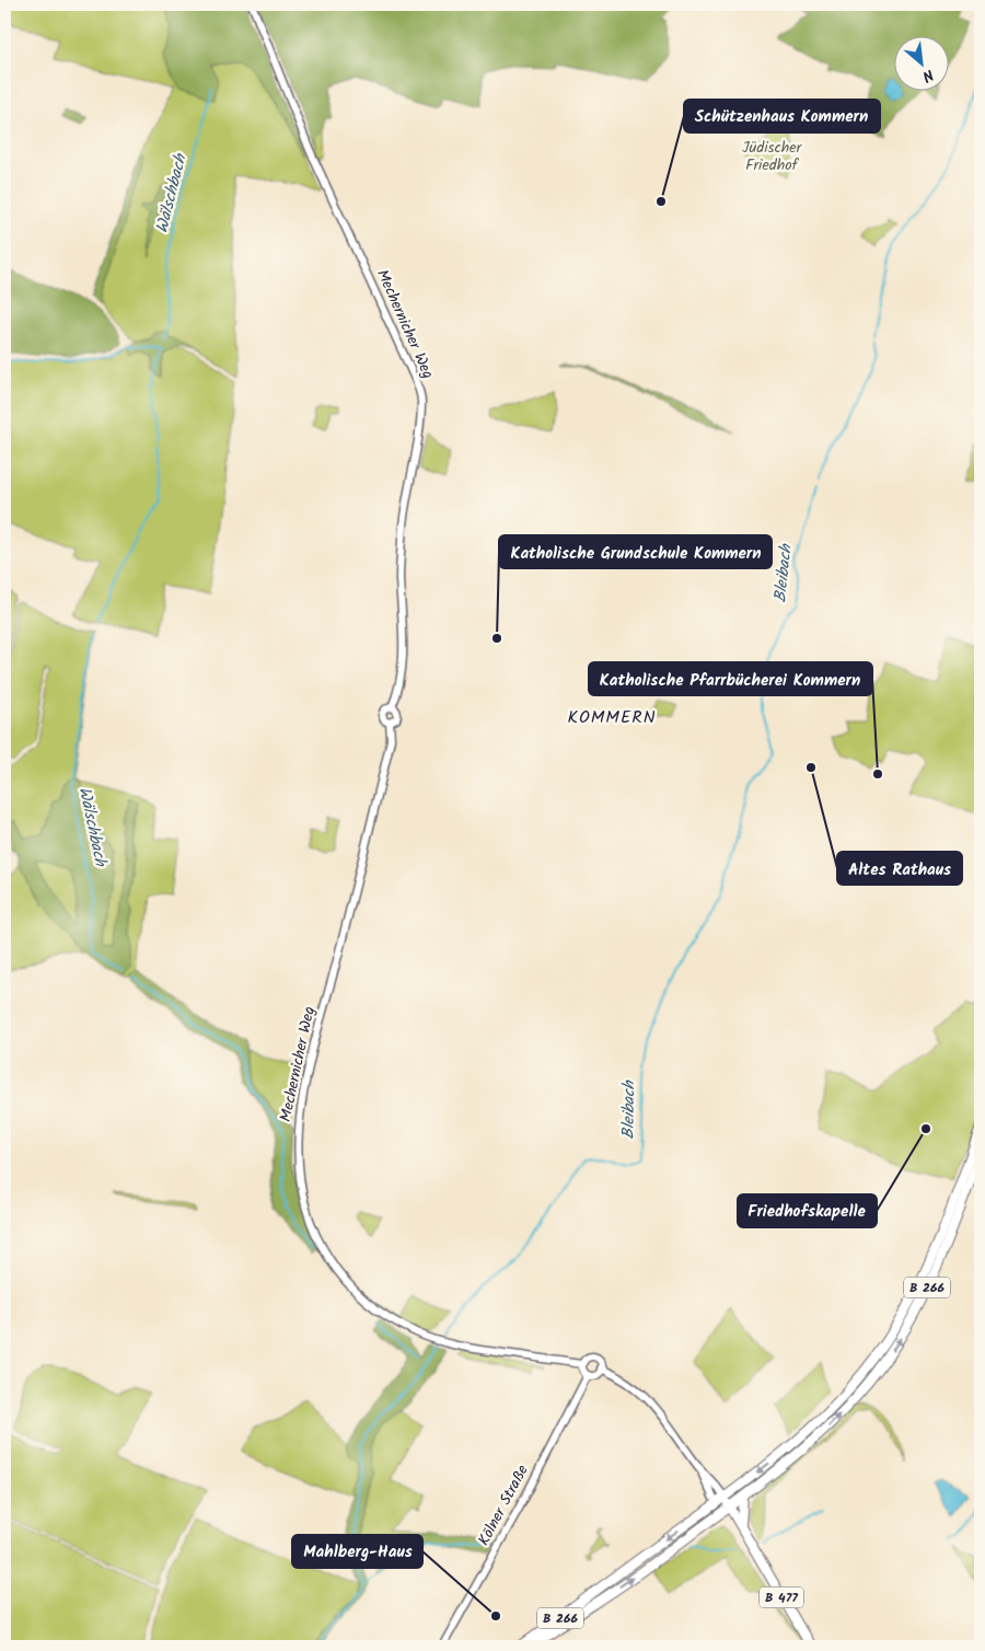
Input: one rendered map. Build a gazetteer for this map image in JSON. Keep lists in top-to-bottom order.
{
  "streets": {
    "main road": ["B 266", "B 477"],
    "street": ["Mechernicher Weg", "Kölner Straße"]
  },
  "crossings": [
    ["Mechernicher Weg", "Kölner Straße"],
    ["B 266", "B 477"]
  ],
  "districts": ["KOMMERN"],
  "water": ["Wälschbach", "Bleibach"],
  "parks": ["Jüdischer Friedhof"],
  "places": [
    "Schützenhaus Kommern",
    "Katholische Grundschule Kommern",
    "Altes Rathaus",
    "Katholische Pfarrbücherei Kommern",
    "Friedhofskapelle",
    "Mahlberg-Haus"
  ],
  "north": "bottom right"
}
